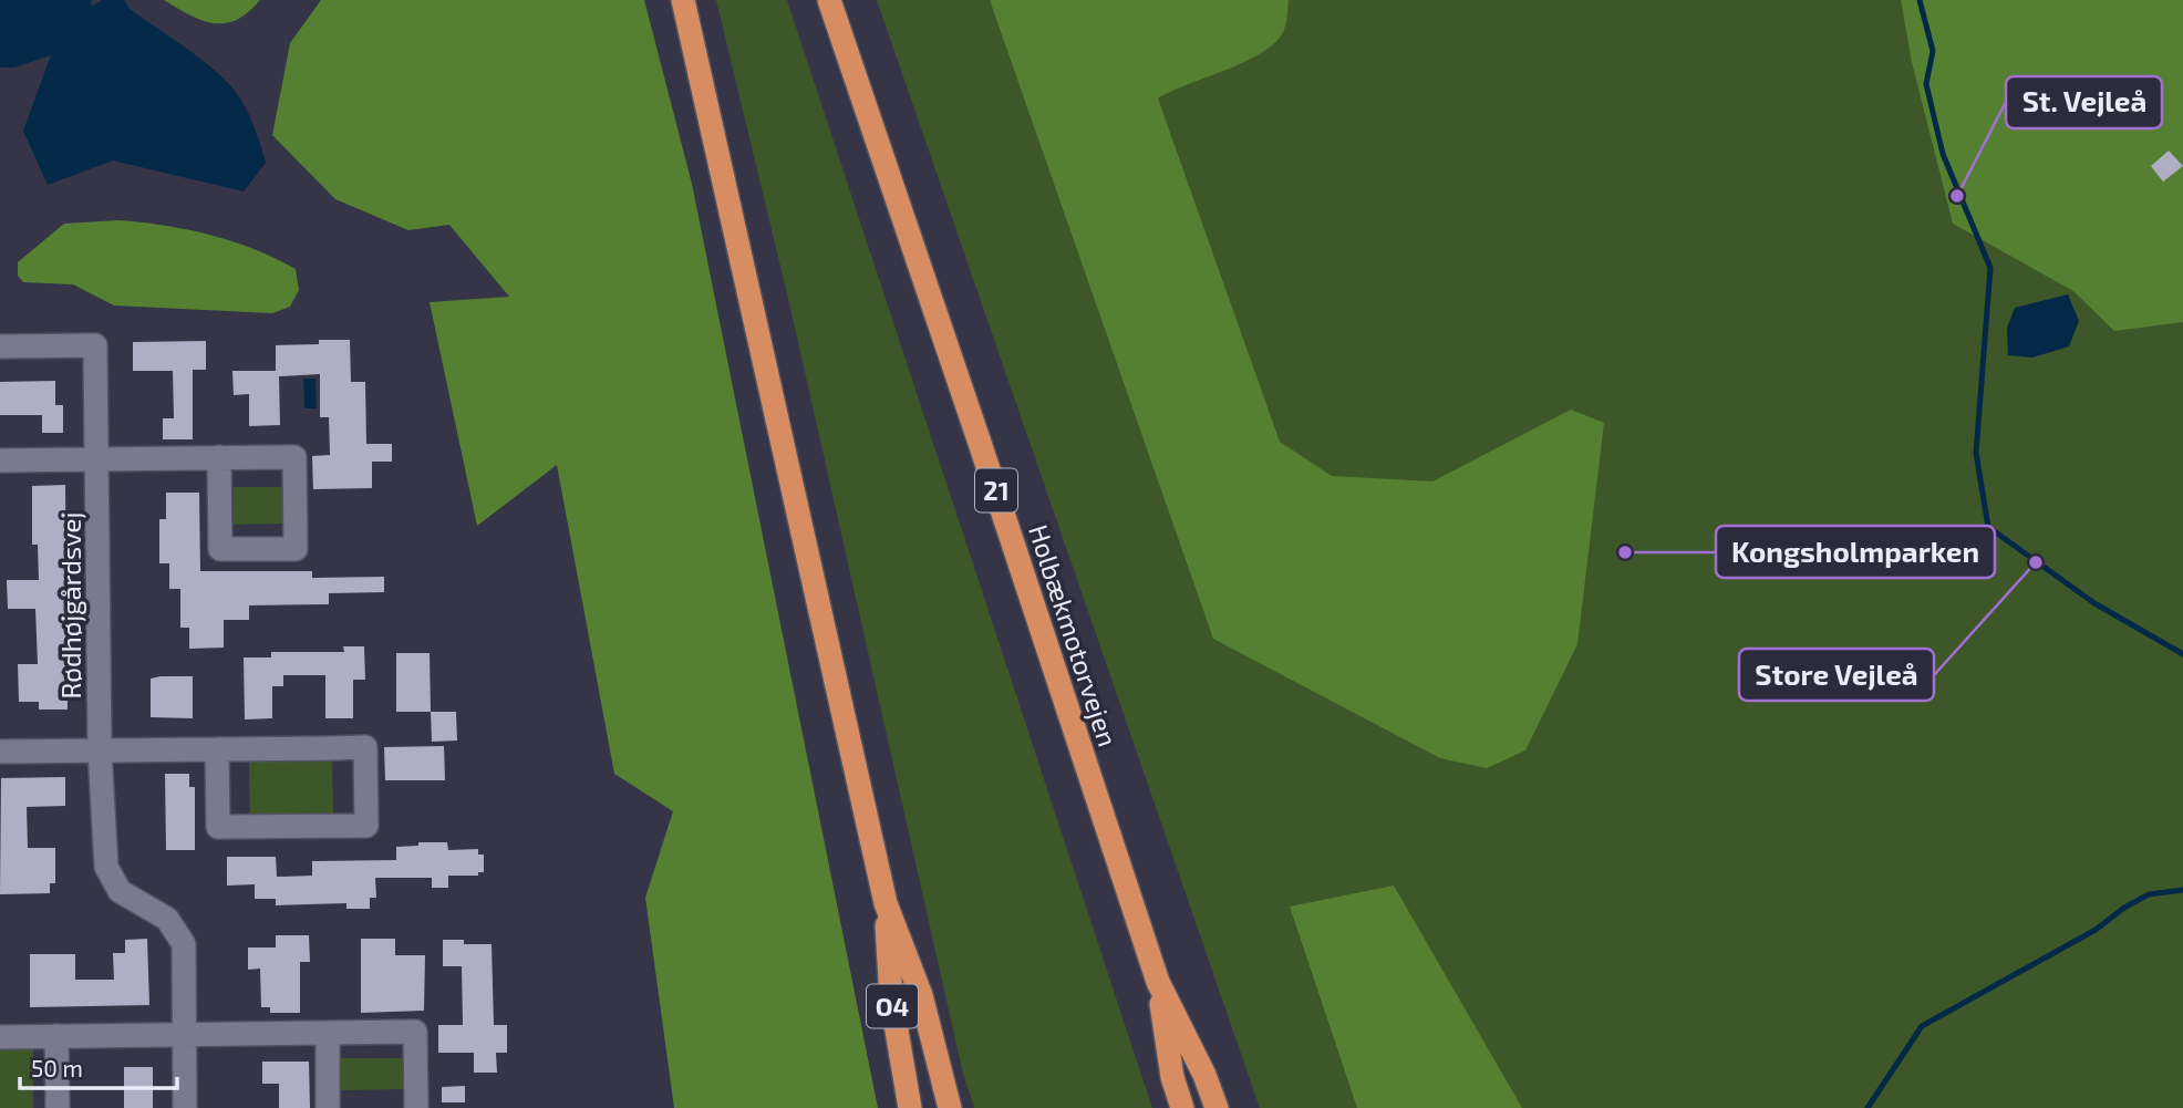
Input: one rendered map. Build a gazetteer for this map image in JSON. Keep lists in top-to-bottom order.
{
  "streets": {
    "highway": ["21", "Holbækmotorvejen", "O4"],
    "street": ["Rødhøjgårdsvej"]
  },
  "places": ["St. Vejleå", "Kongsholmparken", "Store Vejleå"],
  "scale_bar": "50 m"
}
